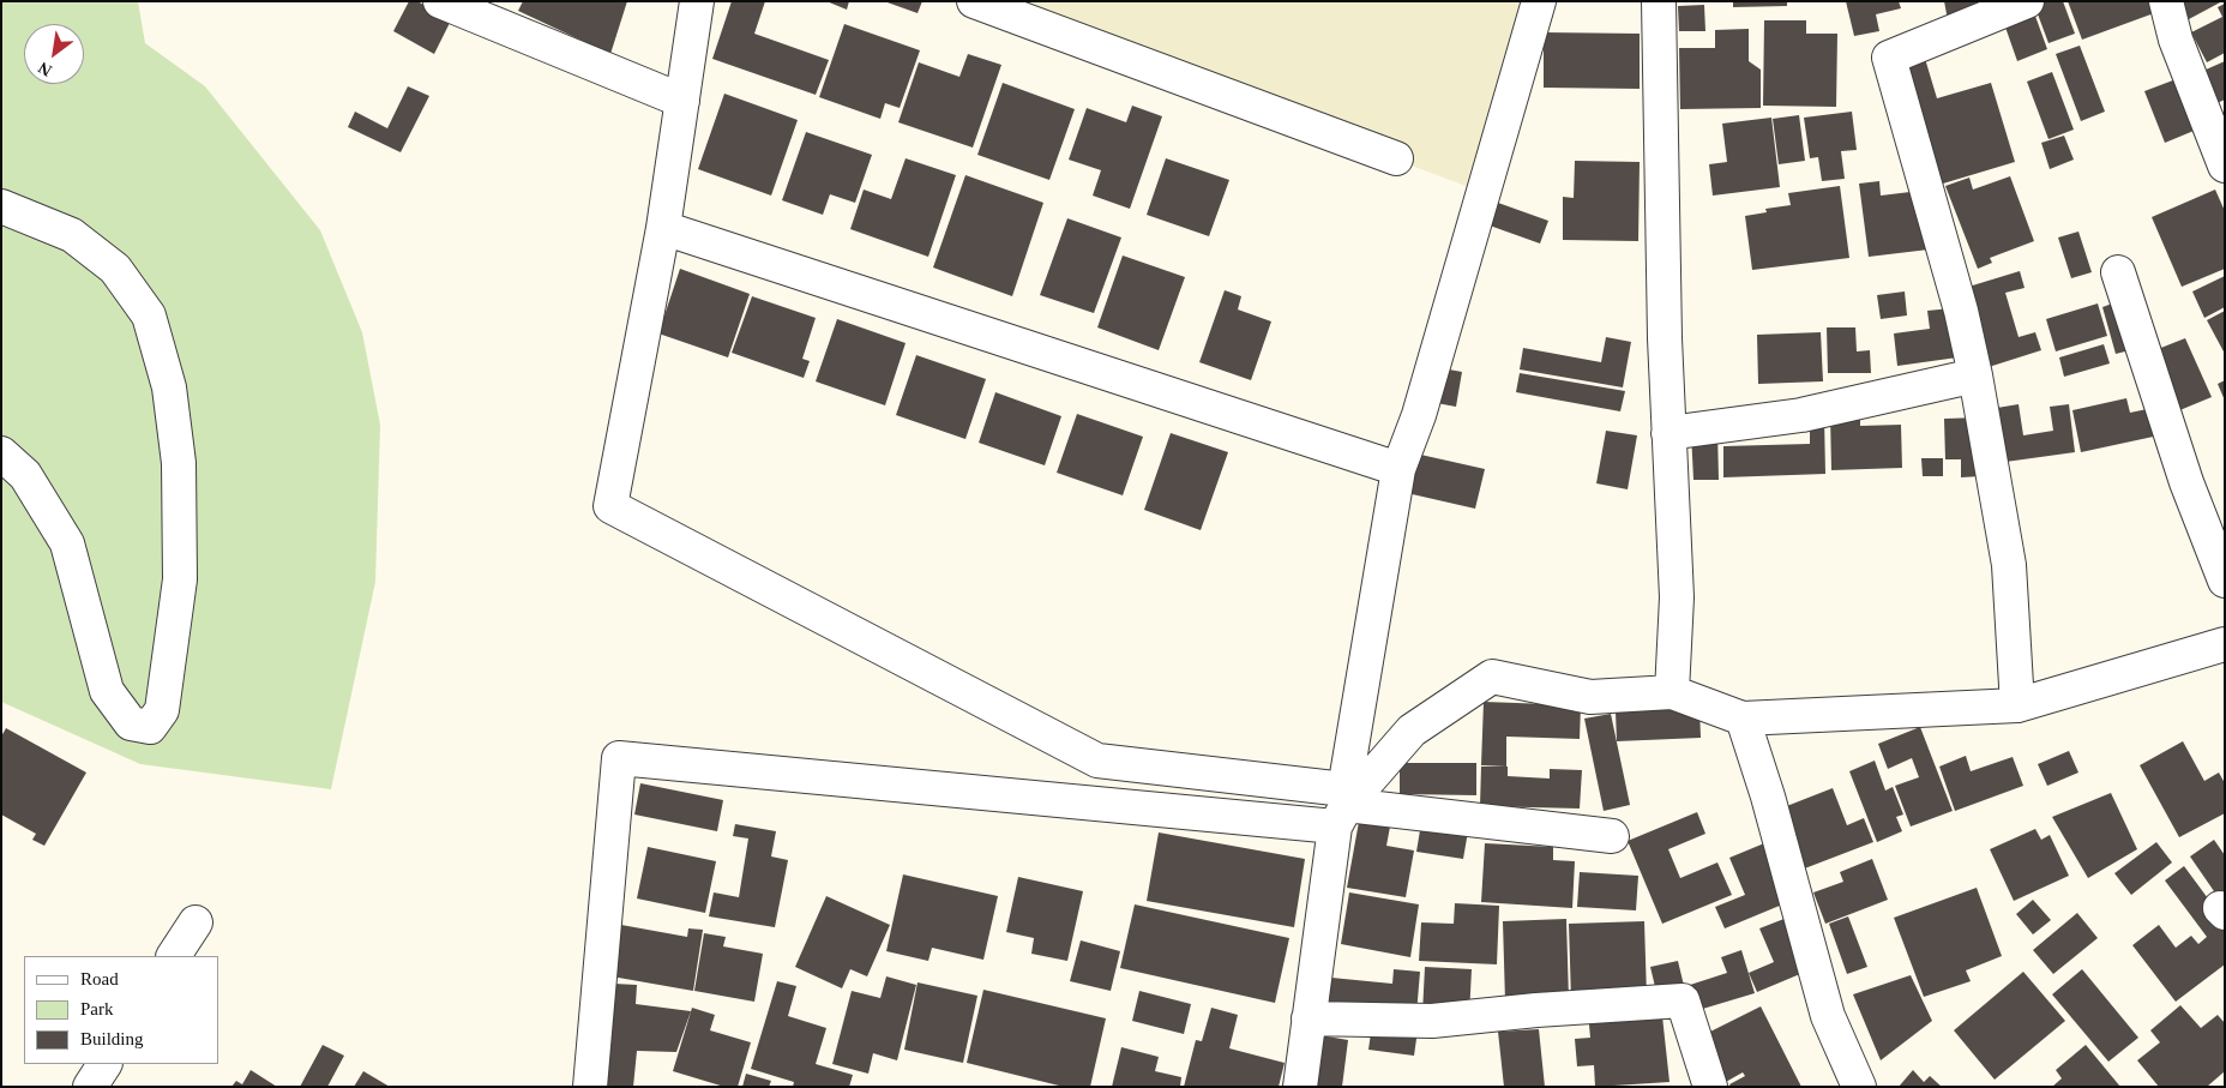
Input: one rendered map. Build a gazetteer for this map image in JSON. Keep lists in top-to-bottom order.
{
  "legend": ["Road", "Park", "Building"],
  "north": "bottom left"
}
